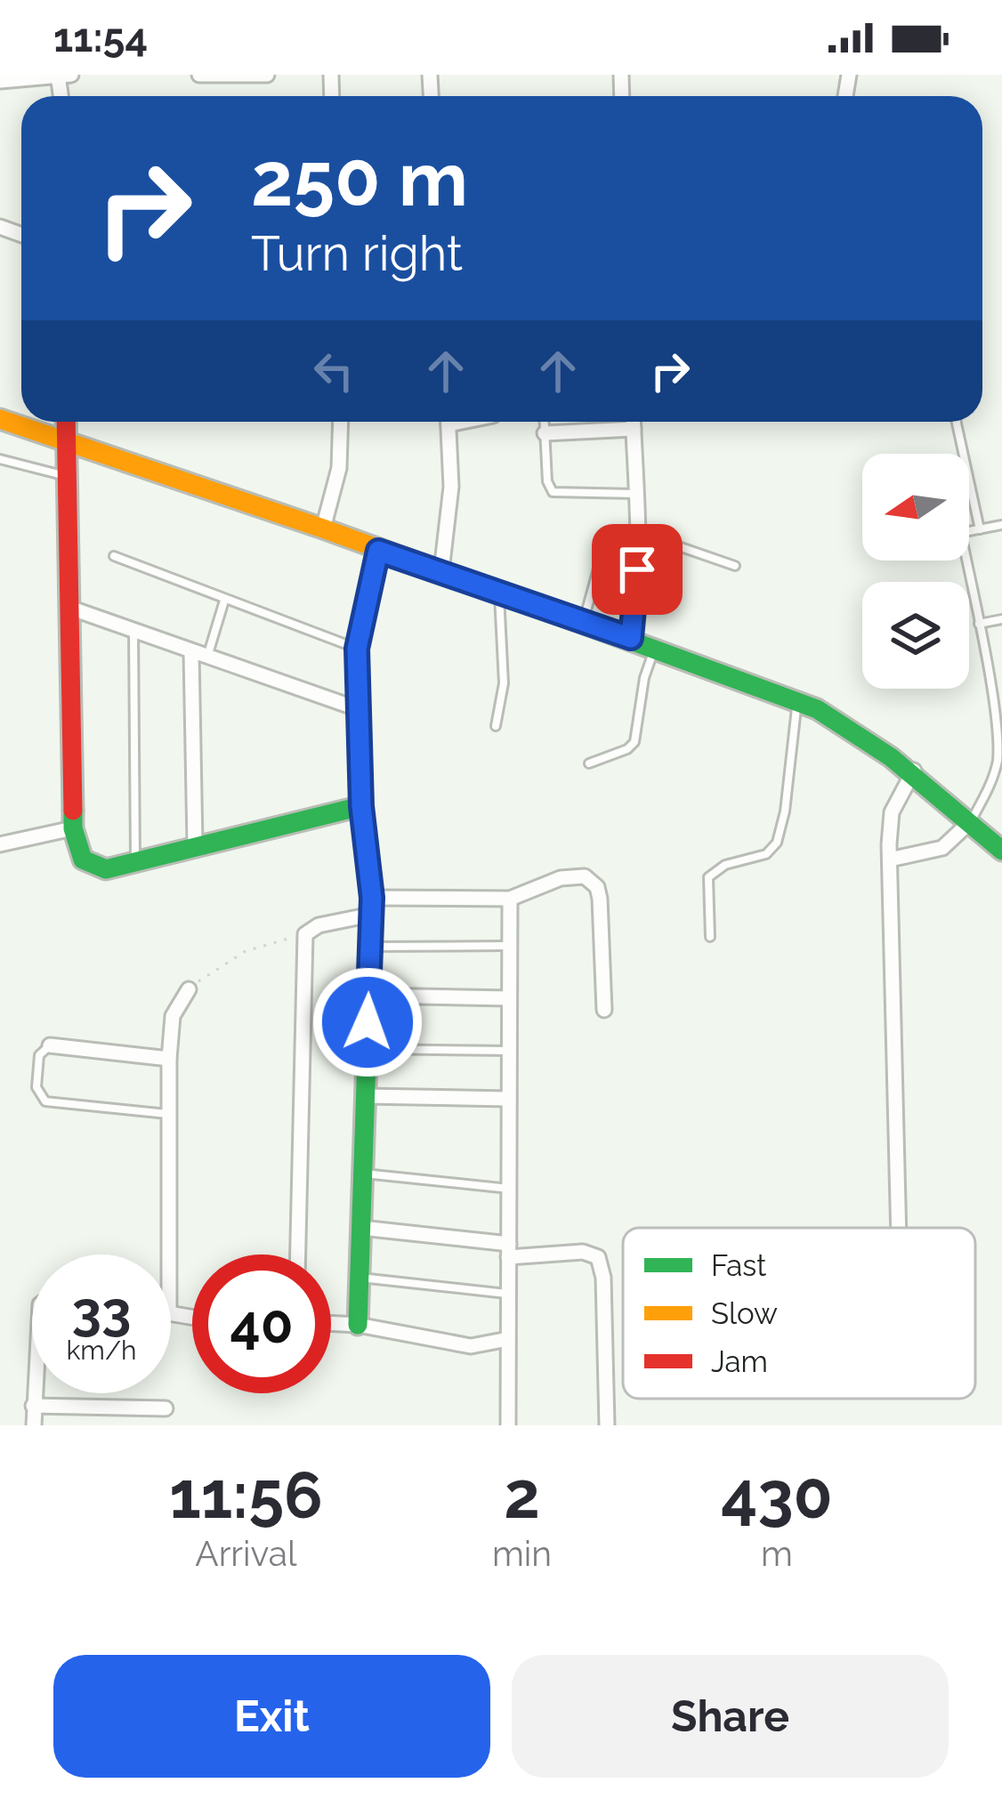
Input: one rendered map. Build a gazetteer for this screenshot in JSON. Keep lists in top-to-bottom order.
{
  "legend": ["Fast", "Slow", "Jam"],
  "north": "left",
  "page": {
    "status": "11:54",
    "turn": ["250 m", "Turn right"],
    "speed": "33 km/h",
    "limit": "40",
    "eta": [
      "11:56",
      "Arrival",
      "2",
      "min",
      "430",
      "m"
    ],
    "buttons": ["Exit", "Share"]
  }
}
